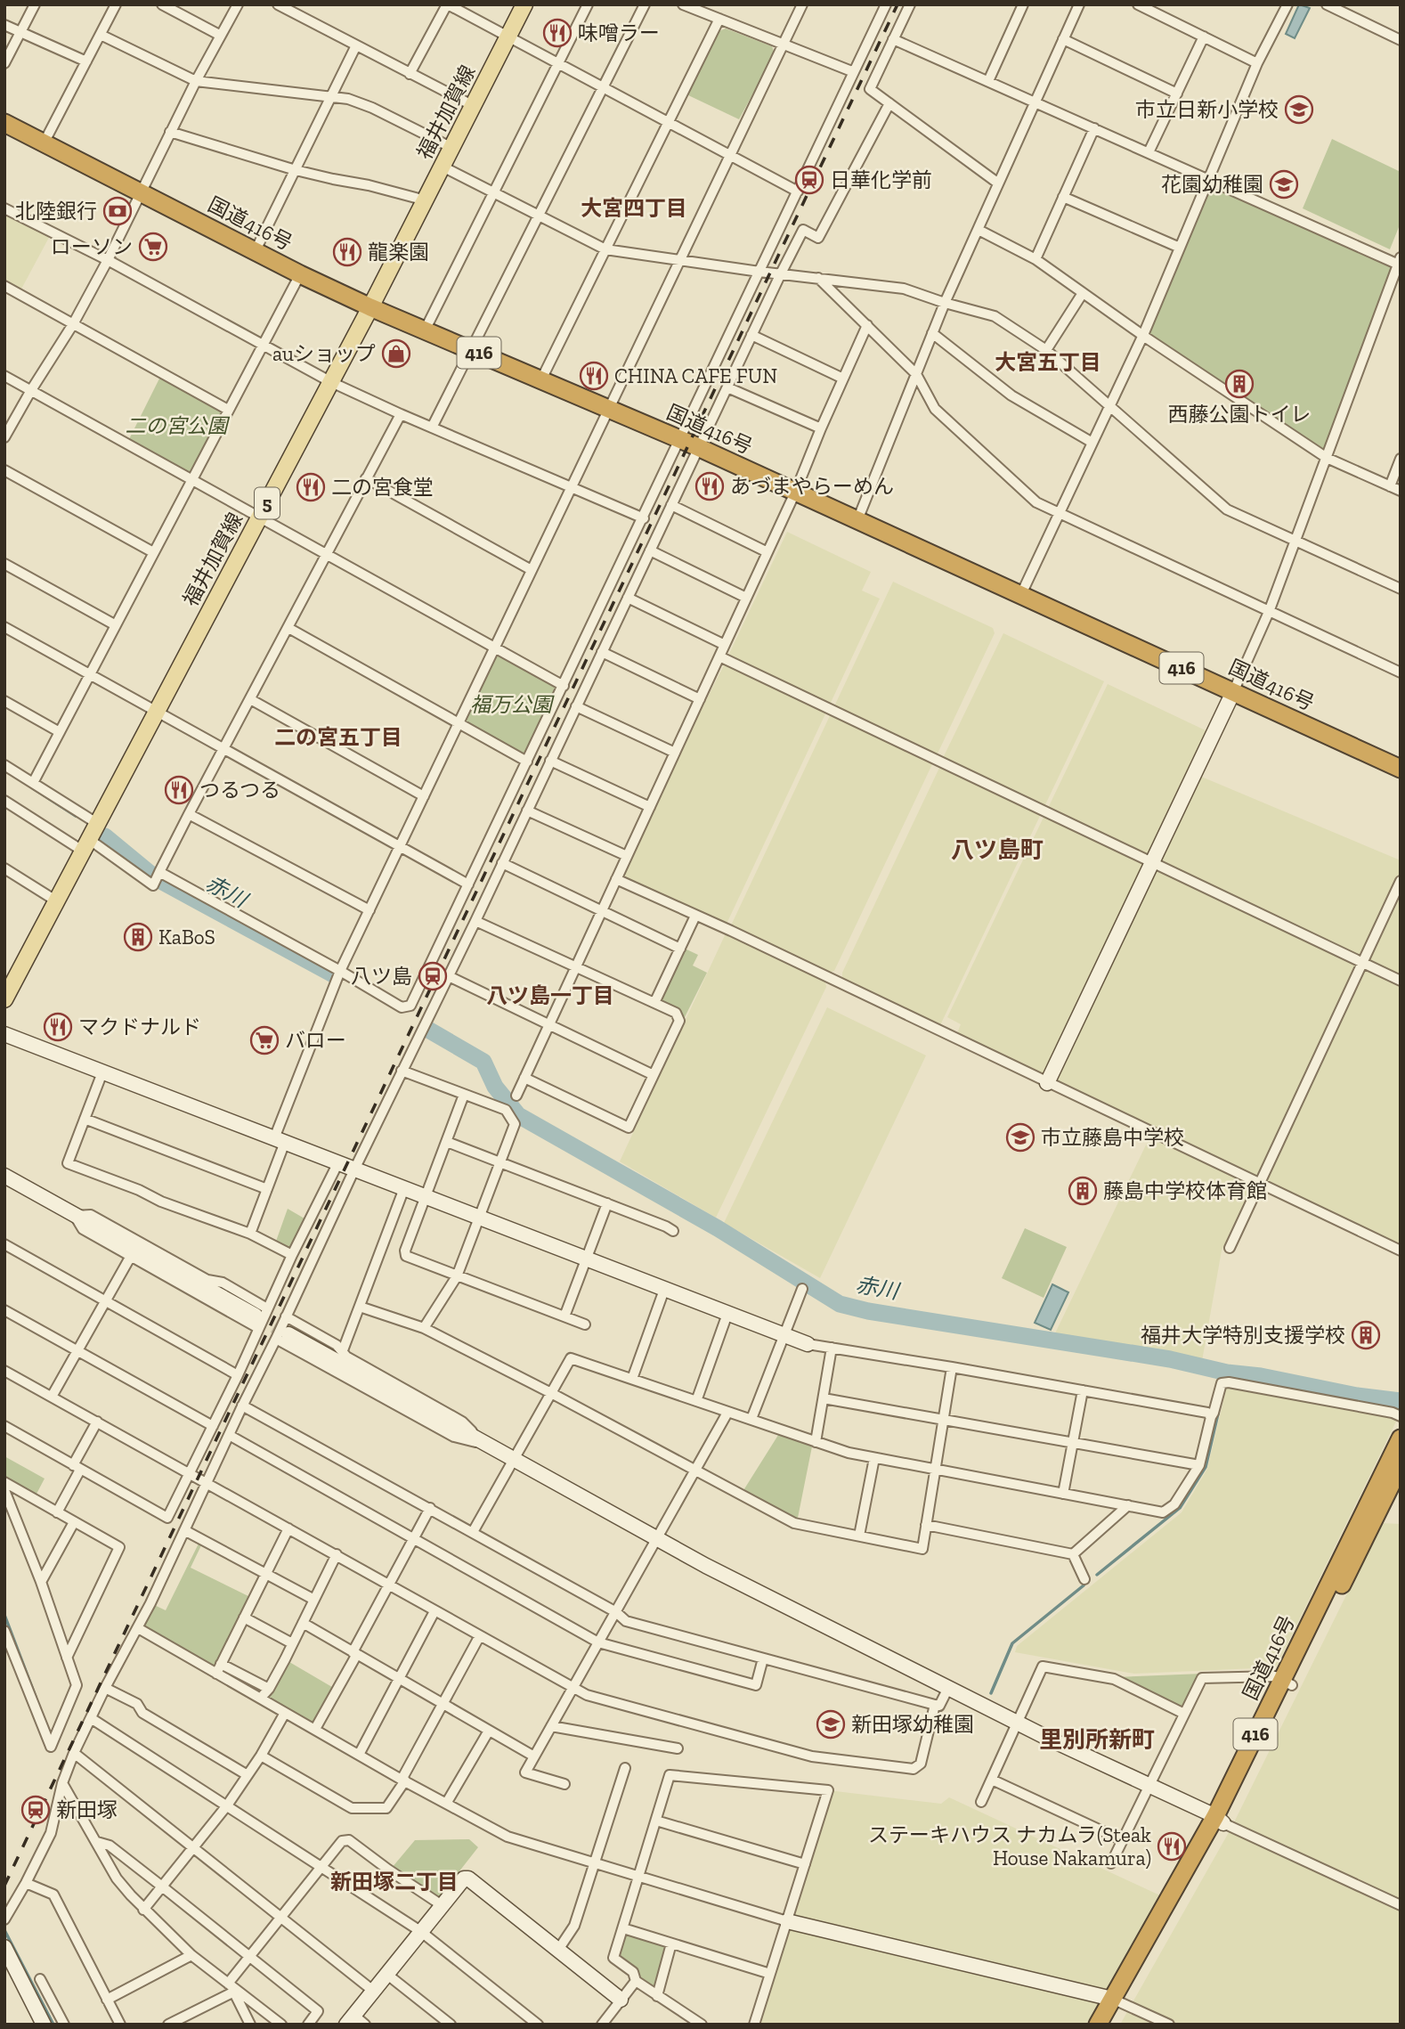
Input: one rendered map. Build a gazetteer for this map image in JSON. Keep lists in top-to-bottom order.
{
  "streets": {
    "highway": ["国道416号", "416"],
    "main road": ["福井加賀線", "5"]
  },
  "crossings": [
    ["福井加賀線", "国道416号"]
  ],
  "districts": [
    "大宮四丁目",
    "大宮五丁目",
    "二の宮五丁目",
    "八ツ島町",
    "八ツ島一丁目",
    "里別所新町",
    "新田塚二丁目"
  ],
  "water": ["赤川"],
  "parks": ["二の宮公園", "福万公園"],
  "places": {
    "restaurant": [
      "味噌ラー",
      "龍楽園",
      "CHINA CAFE FUN",
      "あづまやらーめん",
      "二の宮食堂",
      "つるつる",
      "マクドナルド",
      "ステーキハウス ナカムラ(Steak House Nakamura)"
    ],
    "school or university": [
      "市立日新小学校",
      "花園幼稚園",
      "市立藤島中学校",
      "新田塚幼稚園"
    ],
    "station": ["日華化学前", "八ツ島", "新田塚"],
    "bank": ["北陸銀行"],
    "supermarket": ["ローソン", "バロー"],
    "shop": ["auショップ"],
    "building": [
      "西藤公園トイレ",
      "KaBoS",
      "藤島中学校体育館",
      "福井大学特別支援学校"
    ]
  }
}
